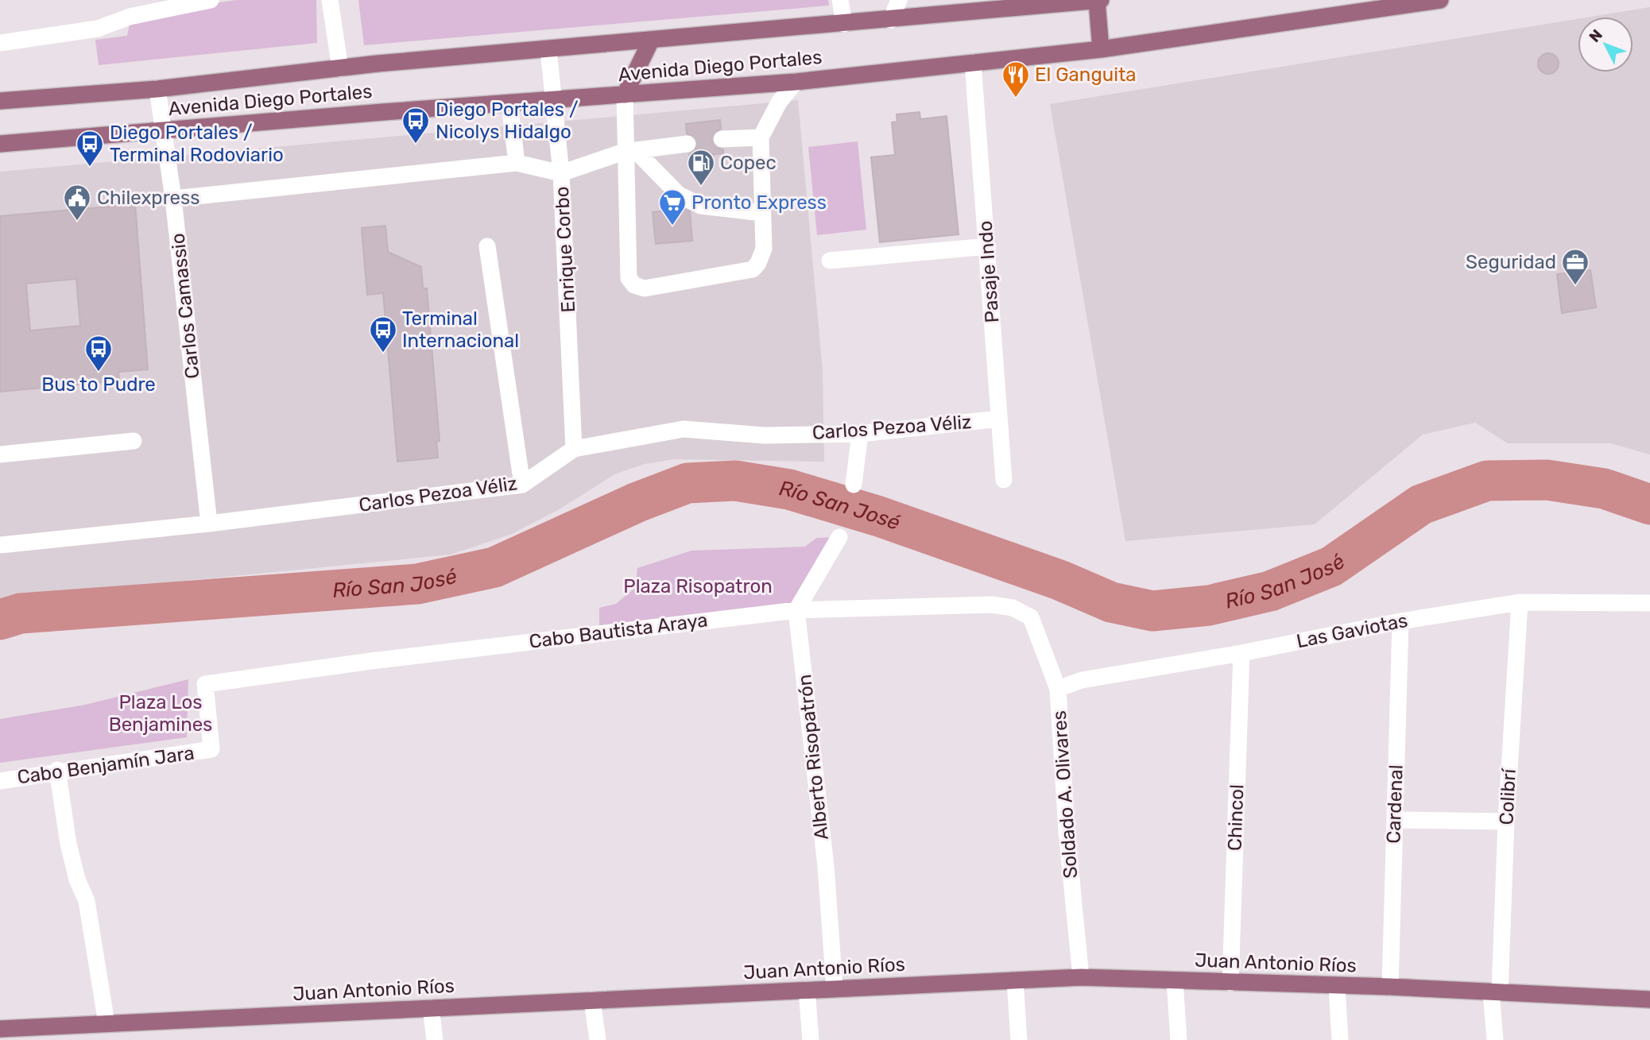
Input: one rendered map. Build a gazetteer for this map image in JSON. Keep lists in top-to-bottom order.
{
  "streets": {
    "main road": ["Avenida Diego Portales", "Juan Antonio Ríos"],
    "street": [
      "Enrique Corbo",
      "Pasaje Indo",
      "Carlos Camassio",
      "Carlos Pezoa Véliz",
      "Cabo Bautista Araya",
      "Las Gaviotas",
      "Alberto Risopatrón",
      "Cabo Benjamín Jara",
      "Soldado A. Olivares",
      "Colibrí",
      "Cardenal",
      "Chincol"
    ]
  },
  "crossings": [
    ["Avenida Diego Portales", "Enrique Corbo"],
    ["Avenida Diego Portales", "Pasaje Indo"],
    ["Avenida Diego Portales", "Carlos Camassio"],
    ["Enrique Corbo", "Carlos Pezoa Véliz"],
    ["Pasaje Indo", "Carlos Pezoa Véliz"],
    ["Carlos Camassio", "Carlos Pezoa Véliz"],
    ["Cabo Bautista Araya", "Alberto Risopatrón"],
    ["Cabo Bautista Araya", "Cabo Benjamín Jara"],
    ["Cabo Bautista Araya", "Soldado A. Olivares"],
    ["Las Gaviotas", "Soldado A. Olivares"],
    ["Las Gaviotas", "Colibrí"],
    ["Las Gaviotas", "Cardenal"],
    ["Las Gaviotas", "Chincol"],
    ["Alberto Risopatrón", "Juan Antonio Ríos"],
    ["Soldado A. Olivares", "Juan Antonio Ríos"],
    ["Colibrí", "Juan Antonio Ríos"],
    ["Cardenal", "Juan Antonio Ríos"],
    ["Chincol", "Juan Antonio Ríos"]
  ],
  "water": ["Río San José"],
  "parks": ["Plaza Risopatron", "Plaza Los Benjamines"],
  "places": {
    "restaurant": ["El Ganguita"],
    "bus stop": [
      "Diego Portales / Nicolys Hidalgo",
      "Diego Portales / Terminal Rodoviario",
      "Terminal Internacional",
      "Bus to Pudre"
    ],
    "fuel station": ["Copec"],
    "public building": ["Chilexpress"],
    "supermarket": ["Pronto Express"],
    "office": ["Seguridad"]
  },
  "north": "top left"
}
